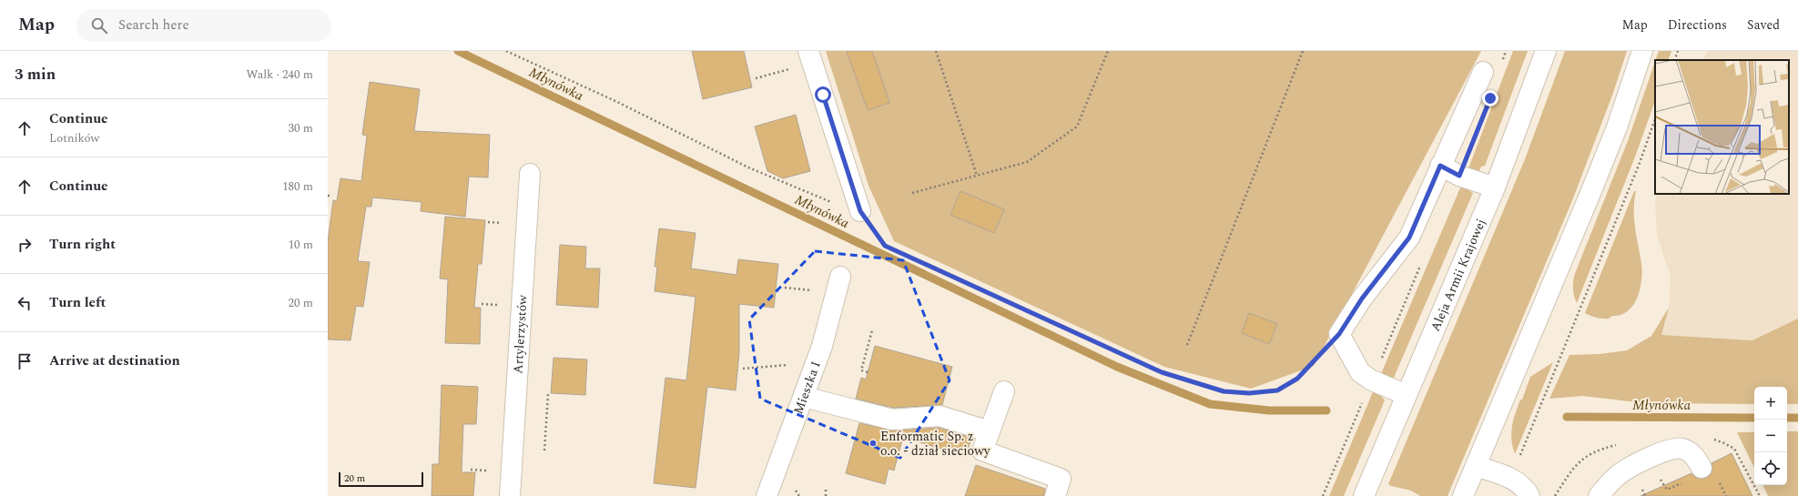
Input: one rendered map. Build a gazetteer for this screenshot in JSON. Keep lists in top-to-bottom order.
{
  "streets": {
    "main road": ["Aleja Armii Krajowej", "Artylerzystów", "Mieszka I"]
  },
  "water": ["Młynówka"],
  "places": ["Enformatic Sp. z o.o. - dział sieciowy"],
  "scale_bar": "20 m",
  "page": {
    "header": "Map",
    "search": "Search here",
    "nav": ["Map", "Directions", "Saved"],
    "heading": ["3 min", "Walk · 240 m"],
    "list": [
      ["Continue", "Lotników", "30 m"],
      ["Continue", "180 m"],
      ["Turn right", "10 m"],
      ["Turn left", "20 m"],
      "Arrive at destination"
    ],
    "map_buttons": ["+", "−"],
    "scale": "20 m"
  }
}
